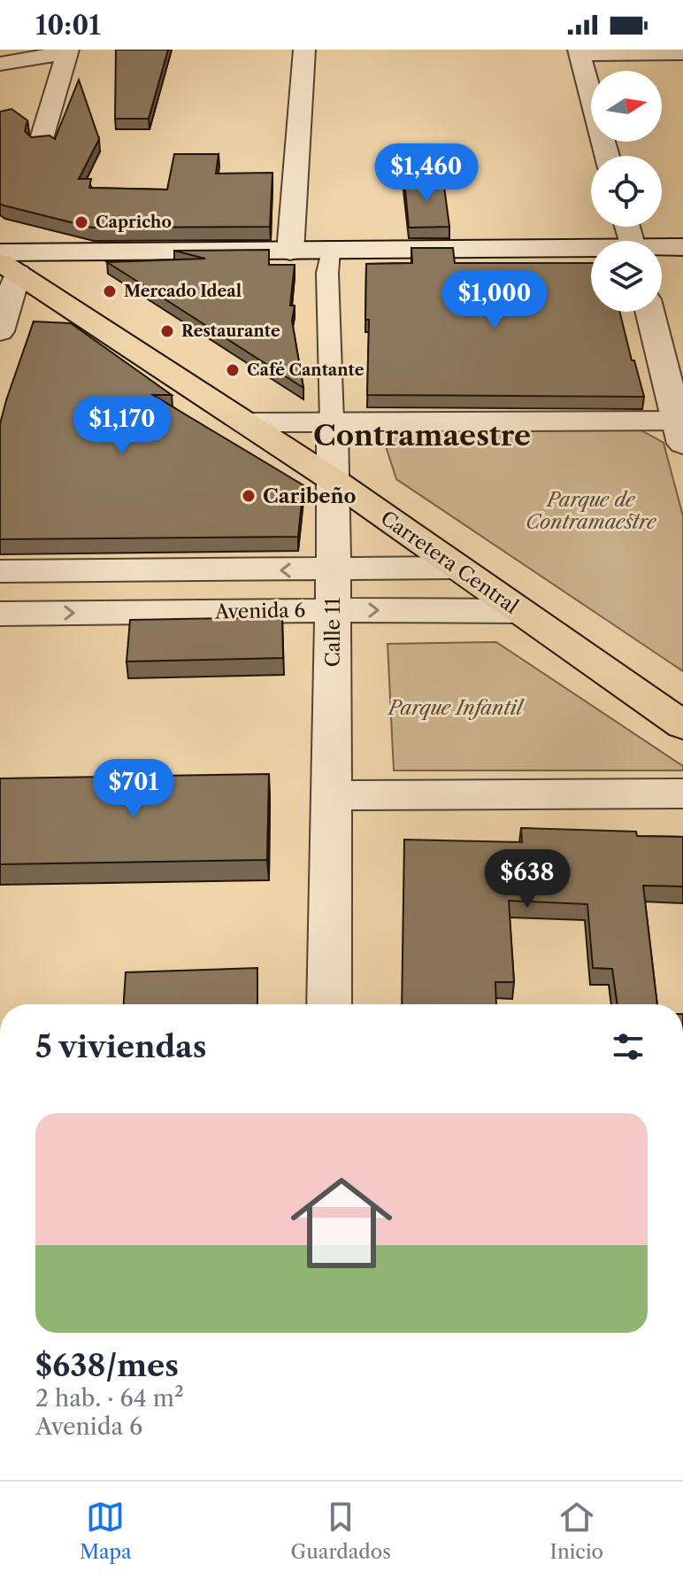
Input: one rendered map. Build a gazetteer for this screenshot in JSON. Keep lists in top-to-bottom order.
{
  "streets": {
    "highway": ["Carretera Central"],
    "street": ["Avenida 6", "Calle 11"]
  },
  "crossings": [
    ["Carretera Central", "Avenida 6"],
    ["Carretera Central", "Calle 11"],
    ["Avenida 6", "Calle 11"]
  ],
  "districts": ["Contramaestre"],
  "parks": ["Parque de Contramaestre", "Parque Infantil"],
  "places": [
    "Capricho",
    "Mercado Ideal",
    "Restaurante",
    "Café Cantante",
    "Caribeño"
  ],
  "north": "right",
  "page": {
    "status": "10:01",
    "price": [
      "$1,460",
      "$1,000",
      "$1,170",
      "$701",
      "$638"
    ],
    "heading": "5 viviendas",
    "list": [
      {
        "name": "$638/mes",
        "note": "2 hab. · 64 m² · Avenida 6"
      }
    ],
    "tabs": ["Mapa", "Guardados", "Inicio"]
  }
}
